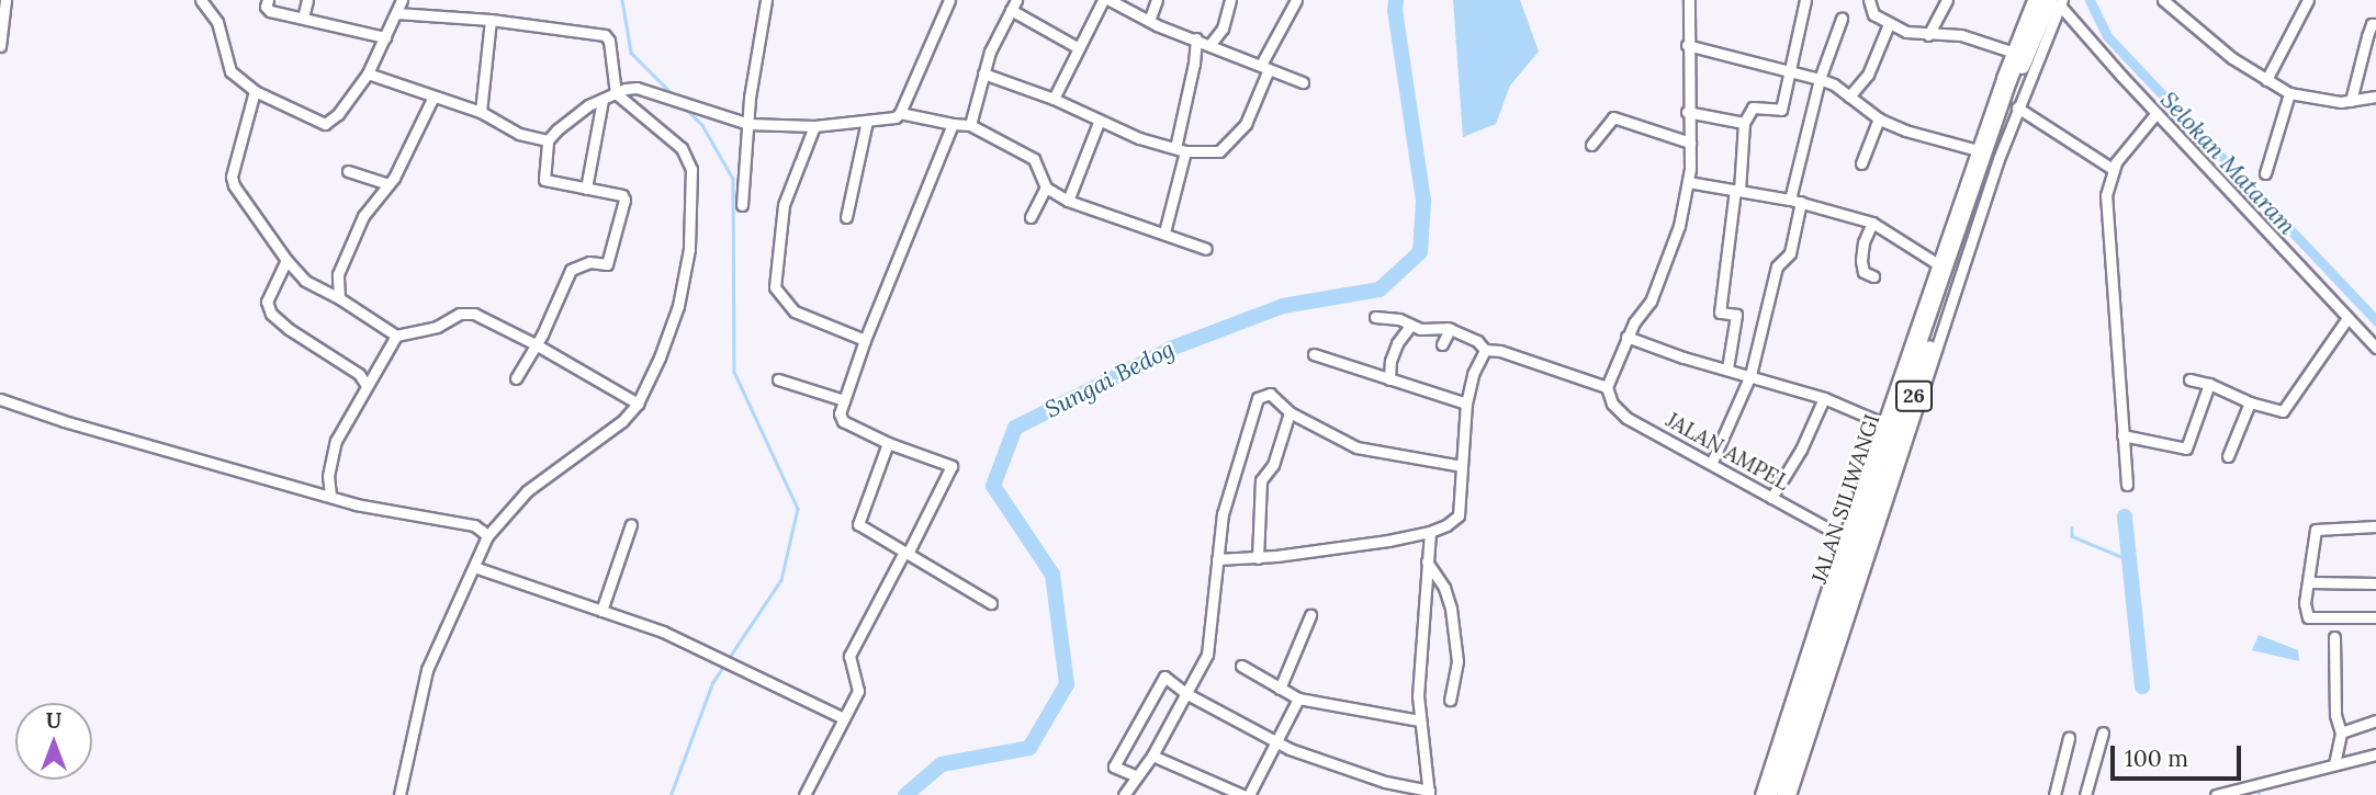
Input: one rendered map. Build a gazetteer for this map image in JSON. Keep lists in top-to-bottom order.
{
  "streets": {
    "highway": ["26", "JALAN SILIWANGI"],
    "street": ["JALAN AMPEL"]
  },
  "water": ["Selokan Mataram", "Sungai Bedog"],
  "scale_bar": "100 m",
  "north": "top"
}
